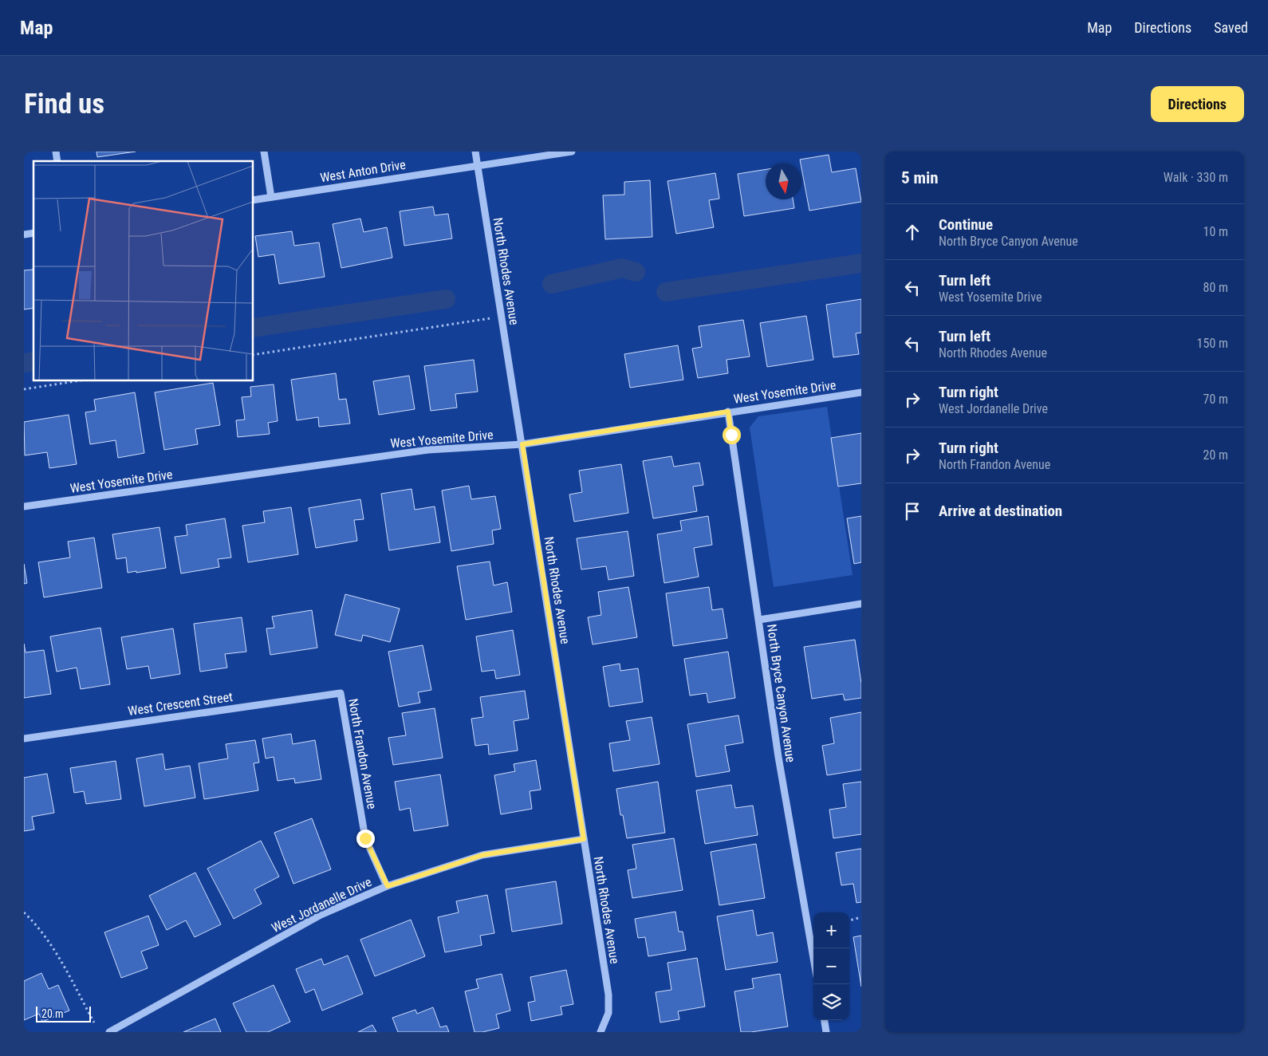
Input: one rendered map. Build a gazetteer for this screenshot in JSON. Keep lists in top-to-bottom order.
{
  "streets": {
    "street": [
      "West Anton Drive",
      "North Rhodes Avenue",
      "West Yosemite Drive",
      "North Bryce Canyon Avenue",
      "West Crescent Street",
      "North Frandon Avenue",
      "West Jordanelle Drive"
    ]
  },
  "crossings": [
    ["West Anton Drive", "North Rhodes Avenue"],
    ["North Rhodes Avenue", "West Yosemite Drive"],
    ["North Rhodes Avenue", "West Jordanelle Drive"],
    ["West Yosemite Drive", "North Bryce Canyon Avenue"],
    ["West Crescent Street", "North Frandon Avenue"],
    ["North Frandon Avenue", "West Jordanelle Drive"]
  ],
  "scale_bar": "20 m",
  "north": "bottom",
  "page": {
    "header": "Map",
    "nav": ["Map", "Directions", "Saved"],
    "buttons": "Directions",
    "title": "Find us",
    "heading": ["5 min", "Walk · 330 m"],
    "list": [
      ["Continue", "North Bryce Canyon Avenue", "10 m"],
      ["Turn left", "West Yosemite Drive", "80 m"],
      ["Turn left", "North Rhodes Avenue", "150 m"],
      ["Turn right", "West Jordanelle Drive", "70 m"],
      ["Turn right", "North Frandon Avenue", "20 m"],
      "Arrive at destination"
    ],
    "map_buttons": ["+", "−"],
    "scale": "20 m"
  }
}
